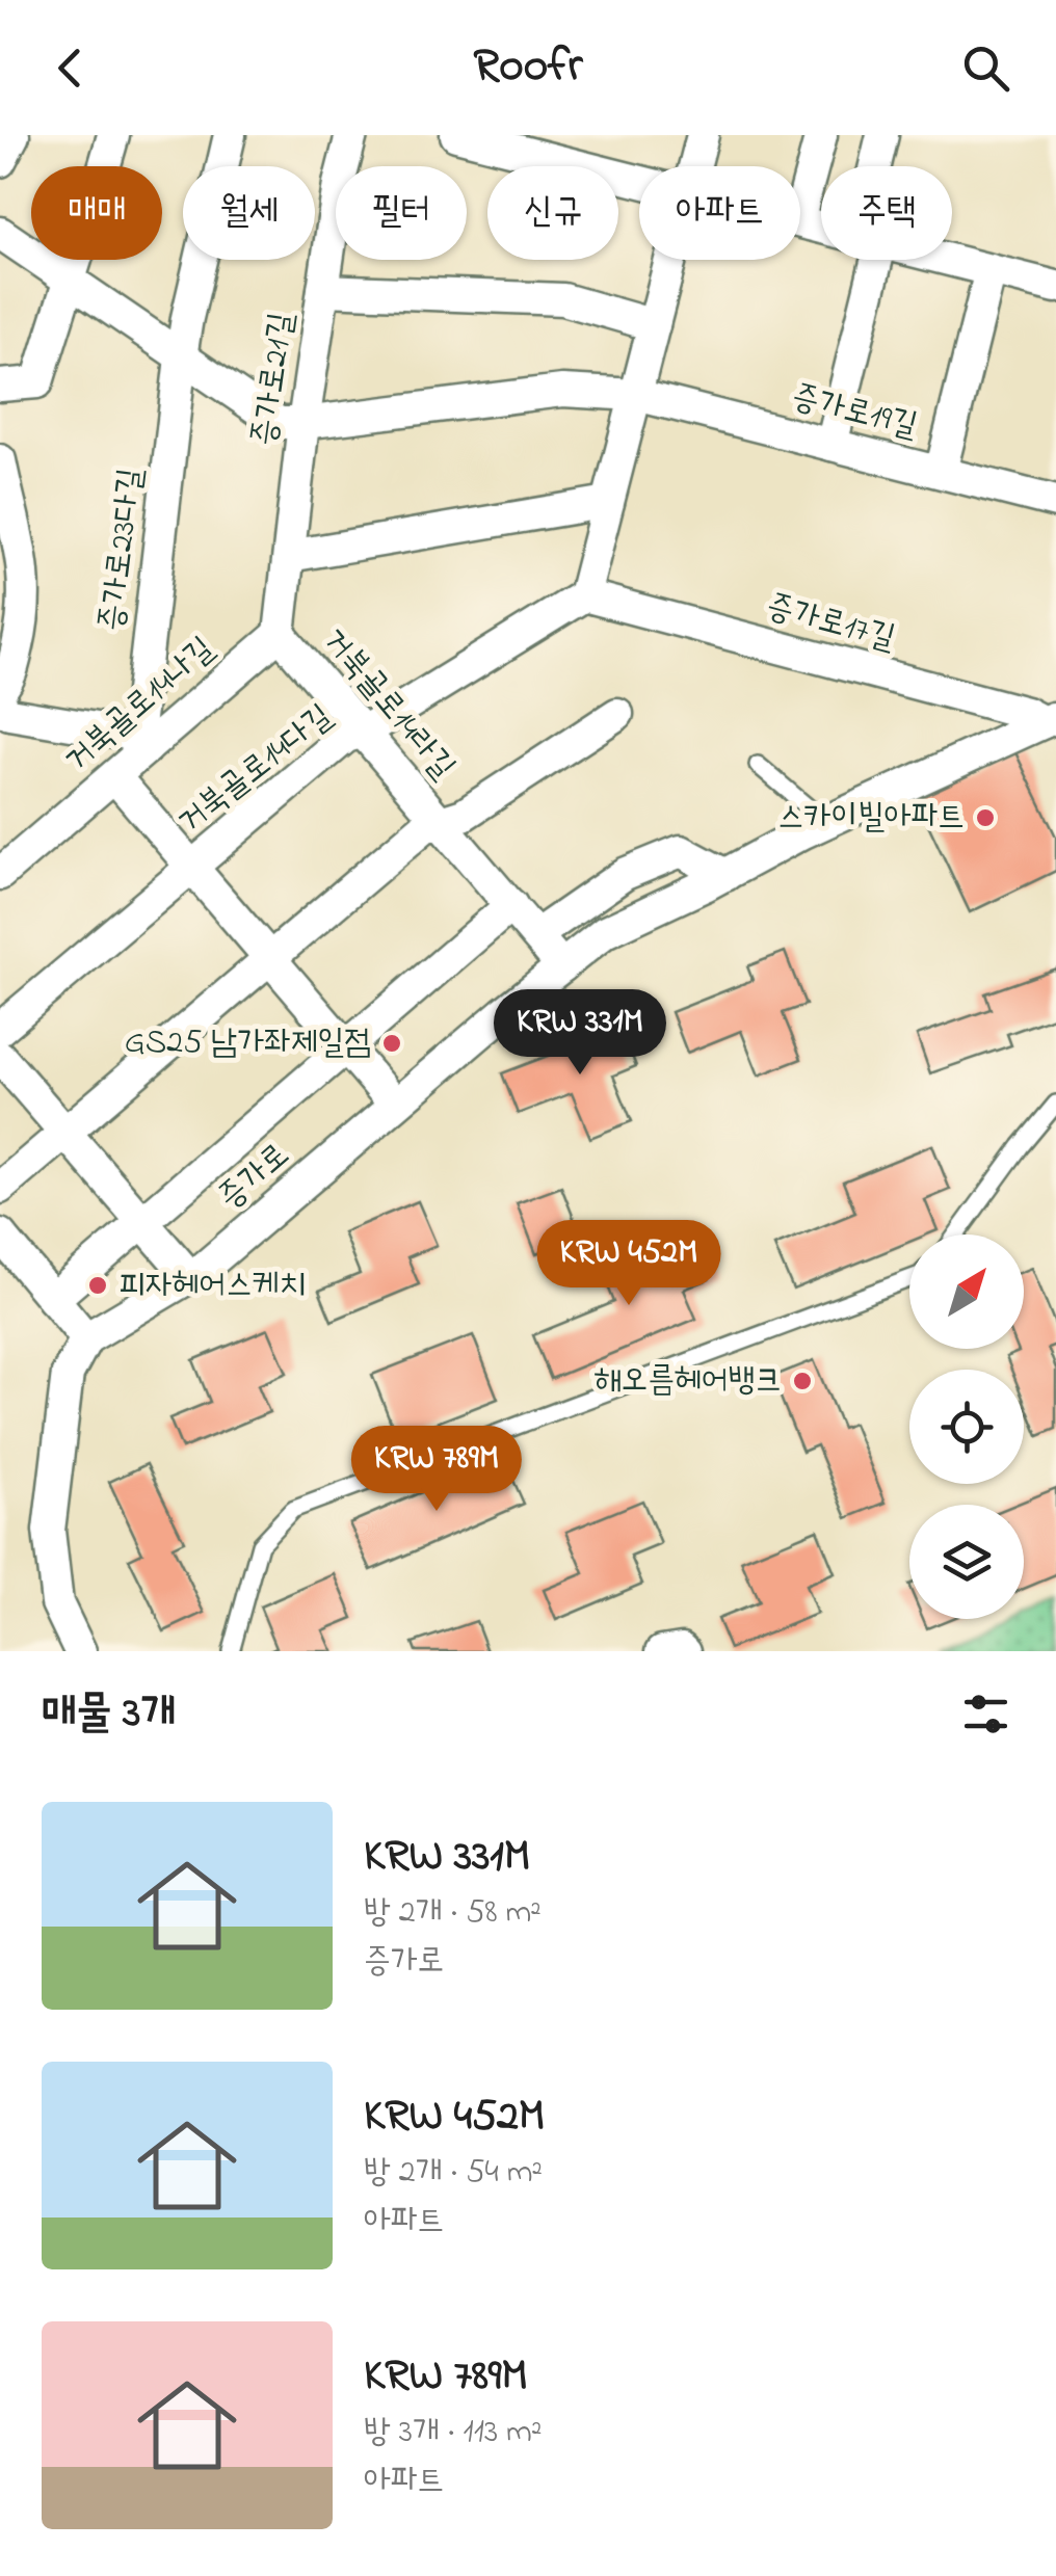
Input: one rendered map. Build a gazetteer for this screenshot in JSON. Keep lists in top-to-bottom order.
{
  "streets": {
    "street": [
      "증가로21길",
      "증가로19길",
      "증가로23다길",
      "증가로17길",
      "거북골로14라길",
      "거북골로14나길",
      "거북골로14다길",
      "증가로"
    ]
  },
  "crossings": [
    ["증가로21길", "거북골로14라길"],
    ["증가로21길", "거북골로14나길"],
    ["증가로23다길", "거북골로14나길"],
    ["증가로17길", "증가로"],
    ["거북골로14라길", "거북골로14나길"],
    ["거북골로14라길", "거북골로14다길"],
    ["거북골로14라길", "증가로"],
    ["거북골로14나길", "거북골로14다길"],
    ["거북골로14다길", "증가로"]
  ],
  "places": [
    "스카이빌아파트",
    "GS25 남가좌제일점",
    "피자헤어스케치",
    "해오름헤어뱅크"
  ],
  "north": "top right",
  "page": {
    "header": "Roofr",
    "chip": [
      "매매",
      "월세",
      "필터",
      "신규",
      "아파트",
      "주택"
    ],
    "price": ["KRW 331M", "KRW 452M", "KRW 789M"],
    "heading": "매물 3개",
    "list": [
      {
        "name": "KRW 331M",
        "note": "방 2개 · 58 m² · 증가로"
      },
      {
        "name": "KRW 452M",
        "note": "방 2개 · 54 m² · 아파트"
      },
      {
        "name": "KRW 789M",
        "note": "방 3개 · 113 m² · 아파트"
      }
    ]
  }
}
